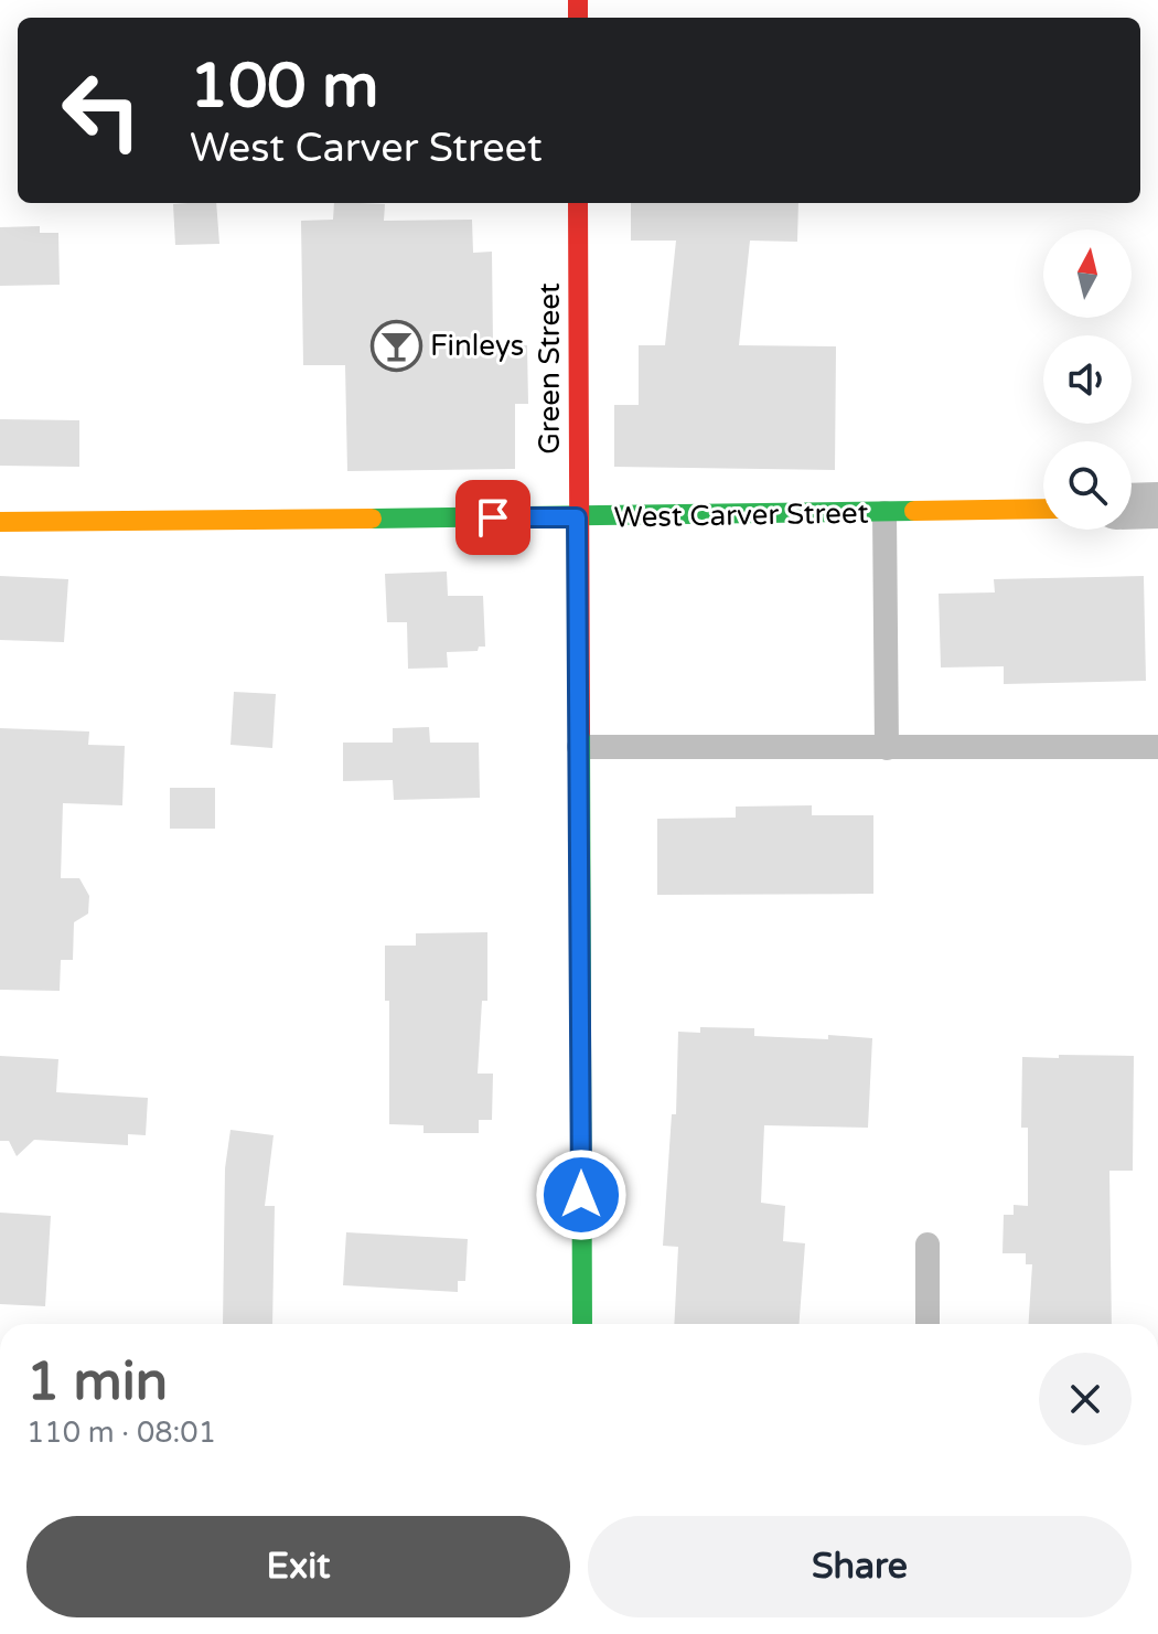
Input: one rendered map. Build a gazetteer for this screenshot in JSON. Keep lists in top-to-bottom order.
{
  "streets": {
    "street": ["Green Street", "West Carver Street"]
  },
  "crossings": [
    ["Green Street", "West Carver Street"]
  ],
  "places": {
    "bar": ["Finleys"]
  },
  "north": "top",
  "page": {
    "turn": ["100 m", "West Carver Street"],
    "heading": ["1 min", "110 m · 08:01"],
    "buttons": ["Exit", "Share"]
  }
}
